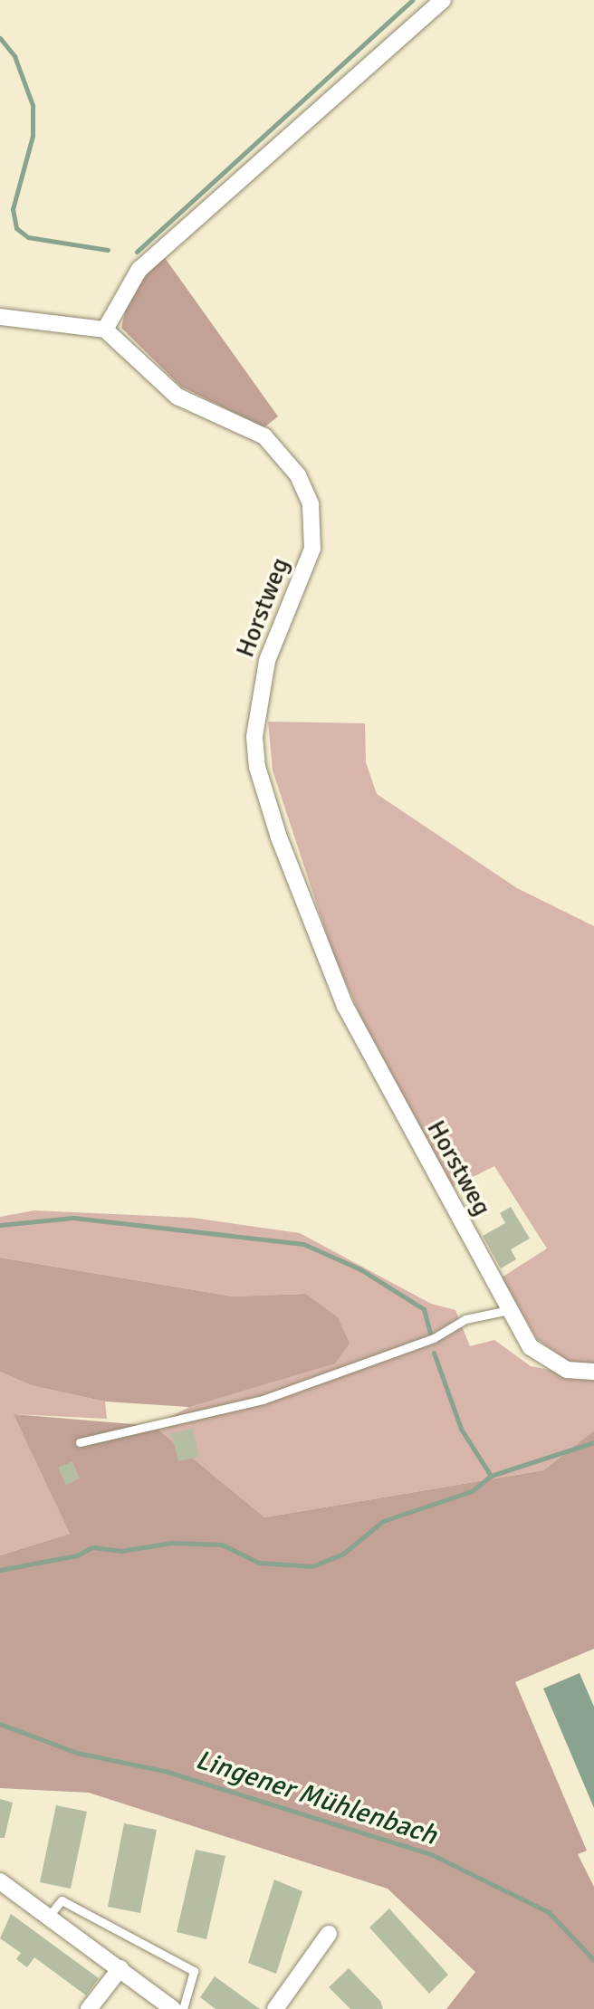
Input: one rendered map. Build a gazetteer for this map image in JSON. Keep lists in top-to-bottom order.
{
  "streets": {
    "street": ["Horstweg"]
  },
  "water": ["Lingener Mühlenbach"]
}
